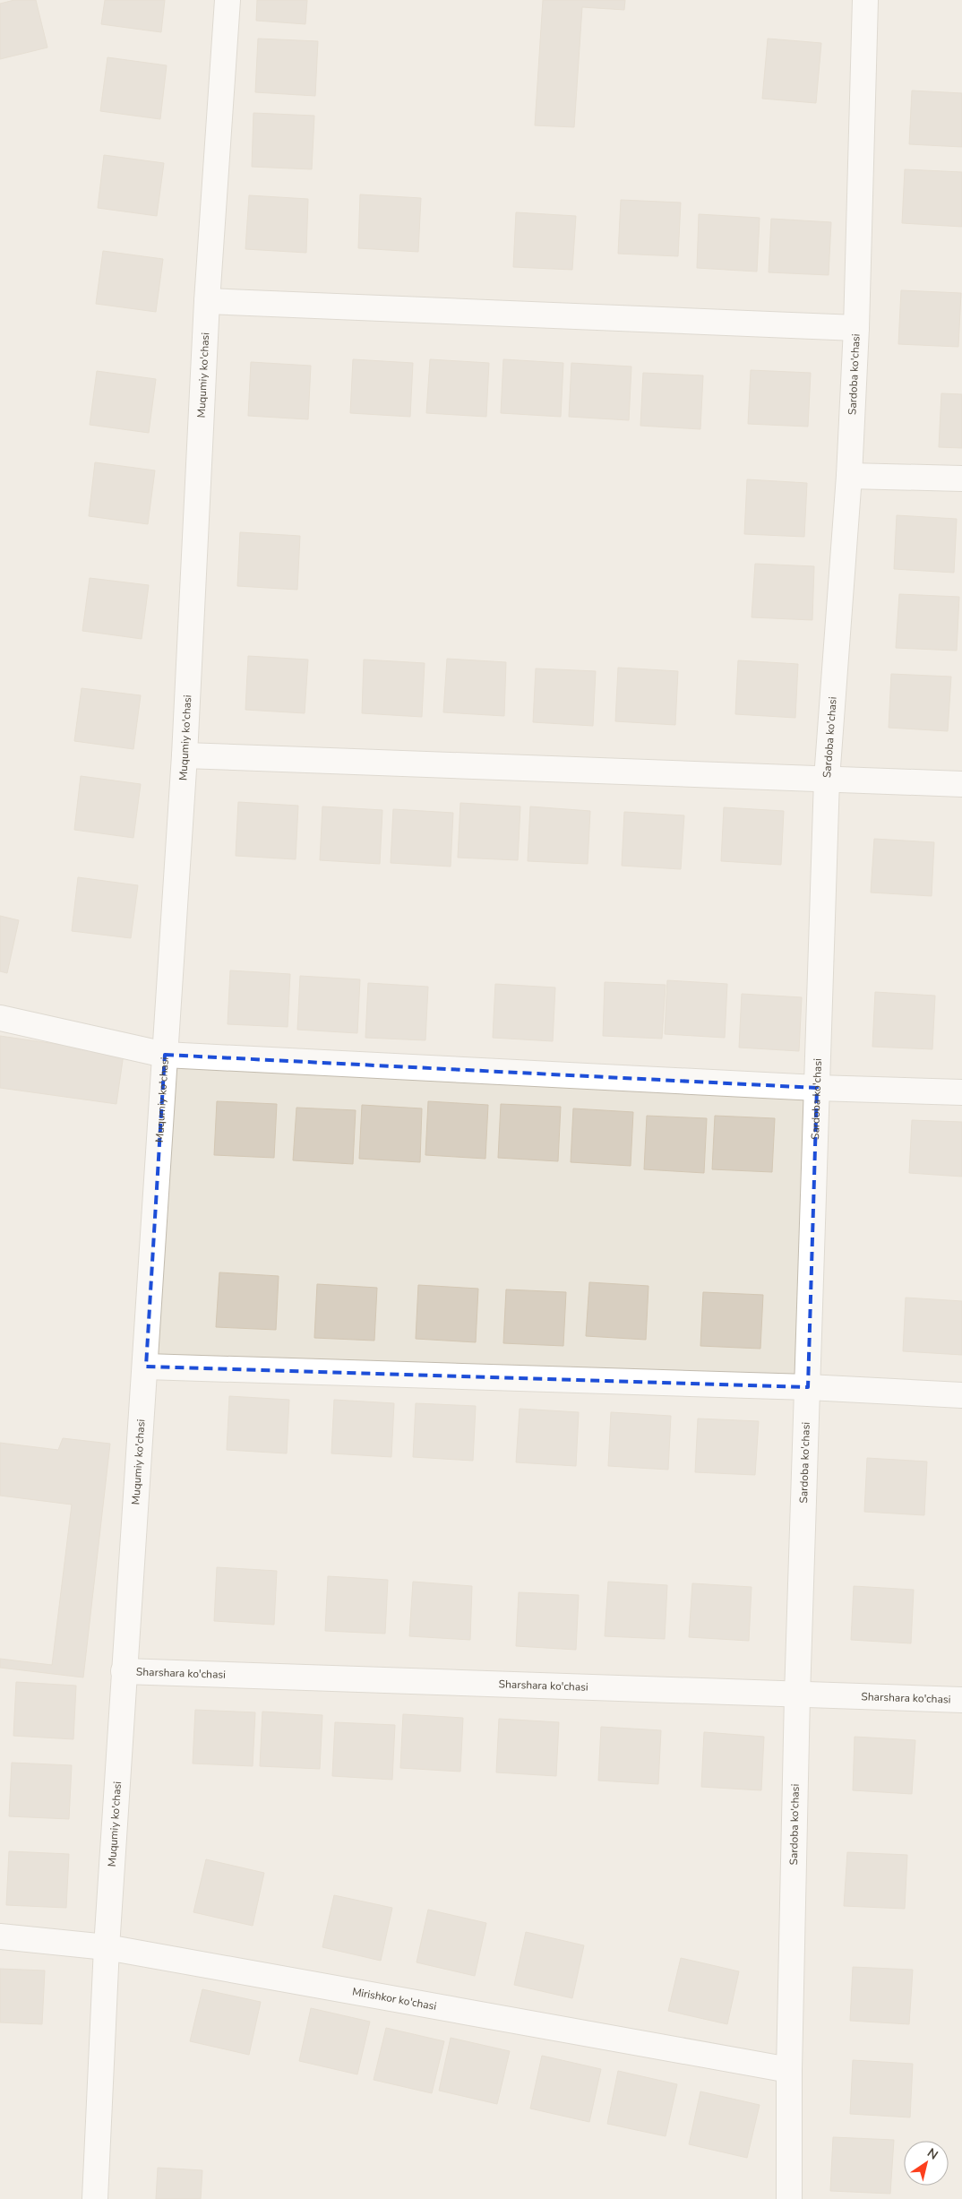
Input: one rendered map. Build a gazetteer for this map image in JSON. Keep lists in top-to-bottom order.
{
  "streets": {
    "street": [
      "Muqumiy ko'chasi",
      "Sardoba ko'chasi",
      "Sharshara ko'chasi",
      "Mirishkor ko'chasi"
    ]
  },
  "crossings": [
    ["Muqumiy ko'chasi", "Sharshara ko'chasi"],
    ["Muqumiy ko'chasi", "Mirishkor ko'chasi"],
    ["Sardoba ko'chasi", "Sharshara ko'chasi"],
    ["Sardoba ko'chasi", "Mirishkor ko'chasi"]
  ],
  "north": "top right"
}
